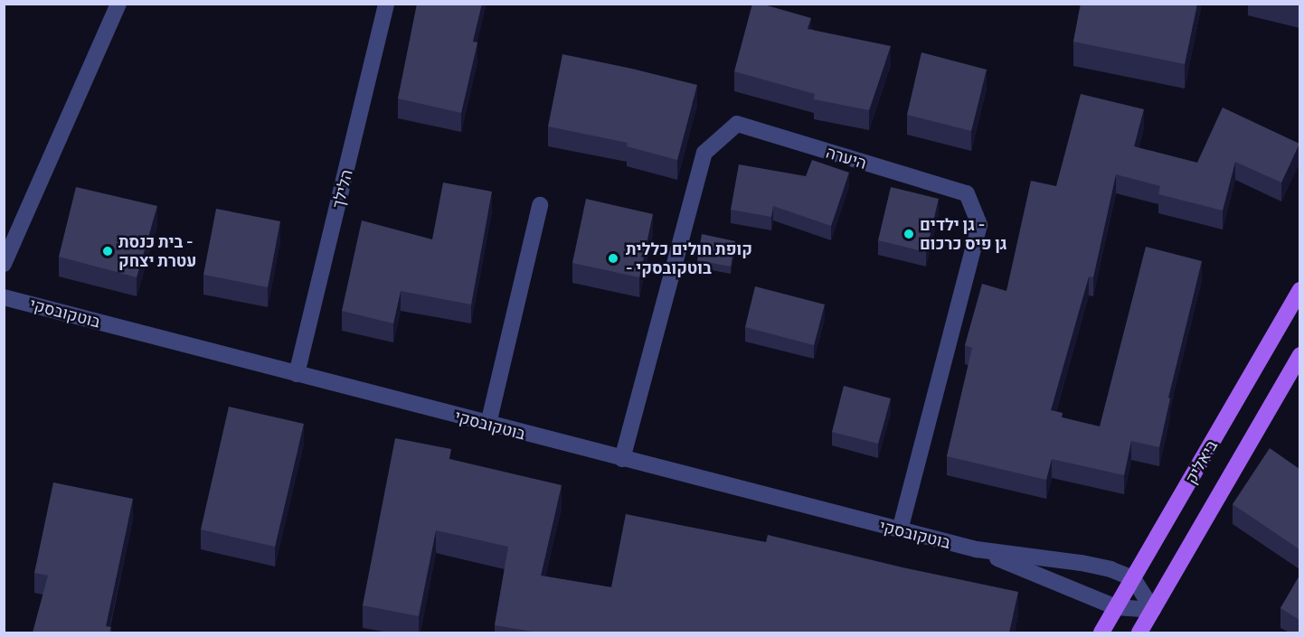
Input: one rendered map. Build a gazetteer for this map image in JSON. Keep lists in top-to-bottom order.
{
  "streets": {
    "main road": ["ביאליק"],
    "street": ["היערה", "הלילך", "בוטקובסקי"]
  },
  "crossings": [
    ["היערה", "בוטקובסקי"],
    ["הלילך", "בוטקובסקי"],
    ["בוטקובסקי", "ביאליק"]
  ],
  "places": ["גן ילדים - גן פיס כרכום", "בית כנסת - עטרת יצחק", "קופת חולים כללית - בוטקובסקי"]
}
